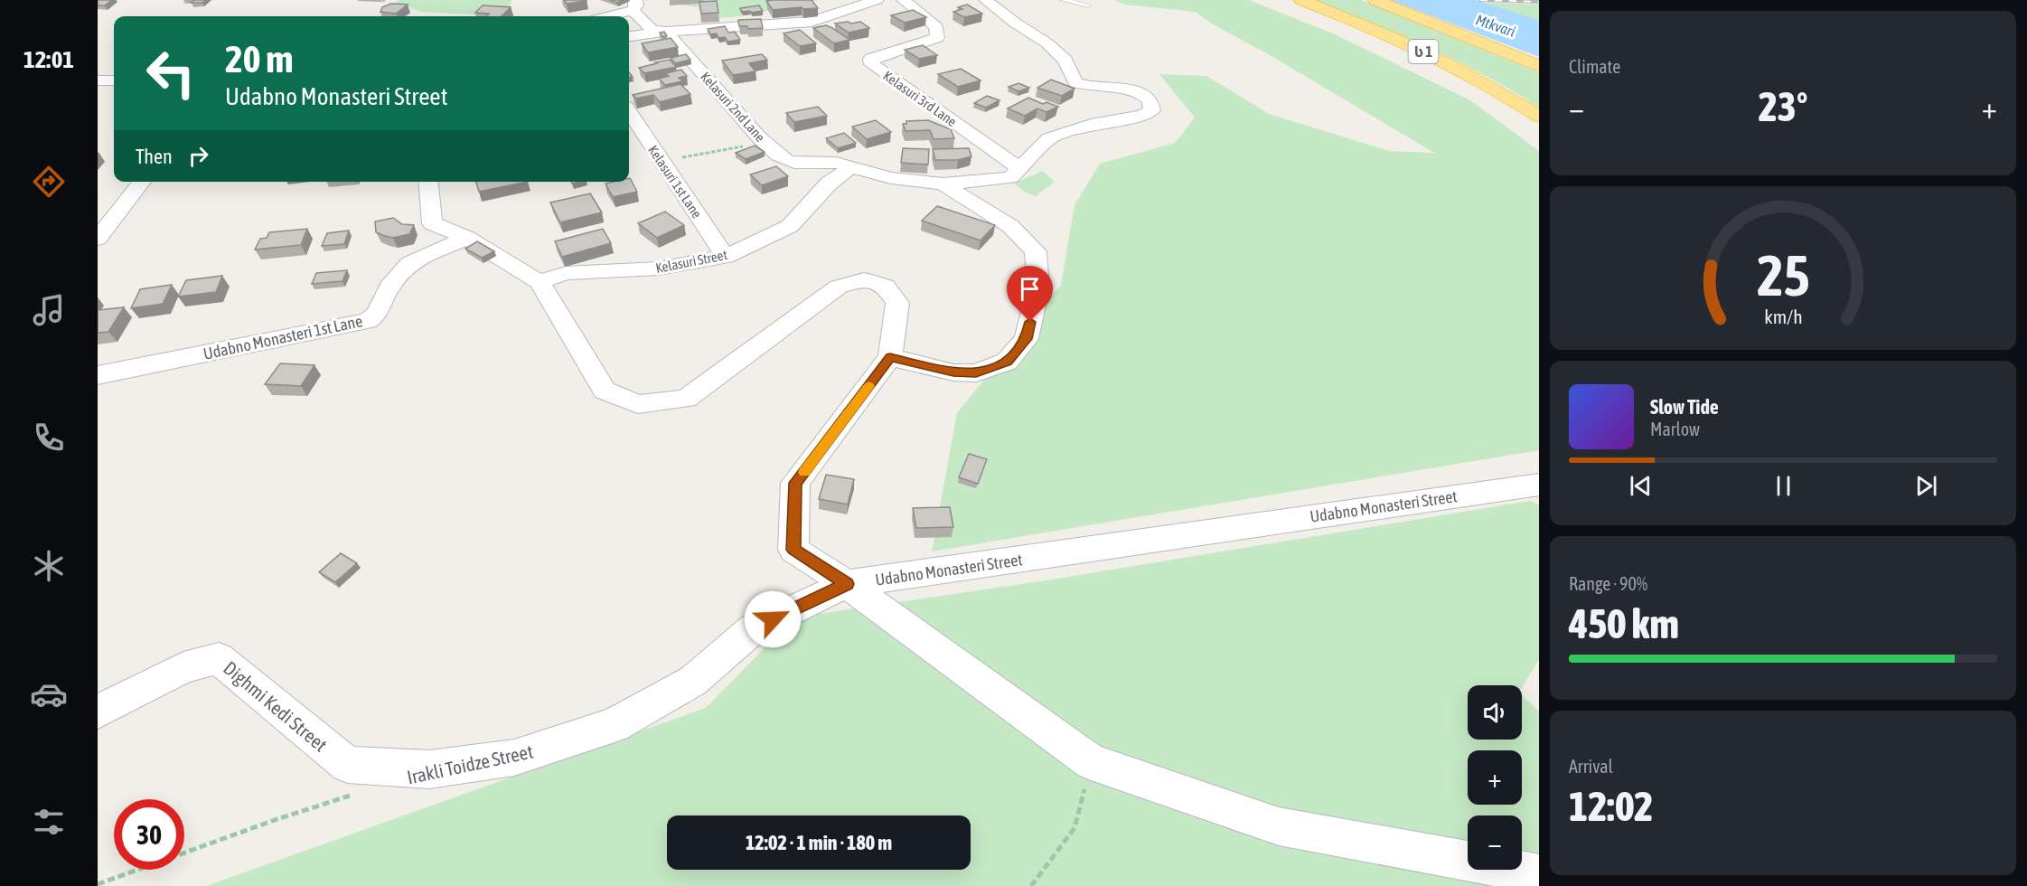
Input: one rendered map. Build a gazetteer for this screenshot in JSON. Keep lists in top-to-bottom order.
{
  "streets": {
    "highway": ["ს 1"],
    "street": [
      "Kelasuri 3rd Lane",
      "Kelasuri 2nd Lane",
      "Kelasuri 1st Lane",
      "Kelasuri Street",
      "Udabno Monasteri 1st Lane",
      "Udabno Monasteri Street",
      "Dighmi Kedi Street",
      "Irakli Toidze Street"
    ]
  },
  "crossings": [
    ["Kelasuri 2nd Lane", "Kelasuri Street"],
    ["Kelasuri 1st Lane", "Kelasuri Street"],
    ["Udabno Monasteri Street", "Irakli Toidze Street"],
    ["Dighmi Kedi Street", "Irakli Toidze Street"]
  ],
  "water": ["Mtkvari"],
  "page": {
    "tabs": "12:01",
    "tile": [
      "Climate",
      ["Range · 90%", "450 km"],
      ["Arrival", "12:02"]
    ],
    "turn": ["20 m", "Udabno Monasteri Street"],
    "heat": ["−", "23°", "+"],
    "then": "Then",
    "song": ["Slow Tide", "Marlow"],
    "map_buttons": ["+", "−"],
    "limit": "30",
    "trip": "12:02 · 1 min · 180 m",
    "gauge": ["25", "km/h"]
  }
}
